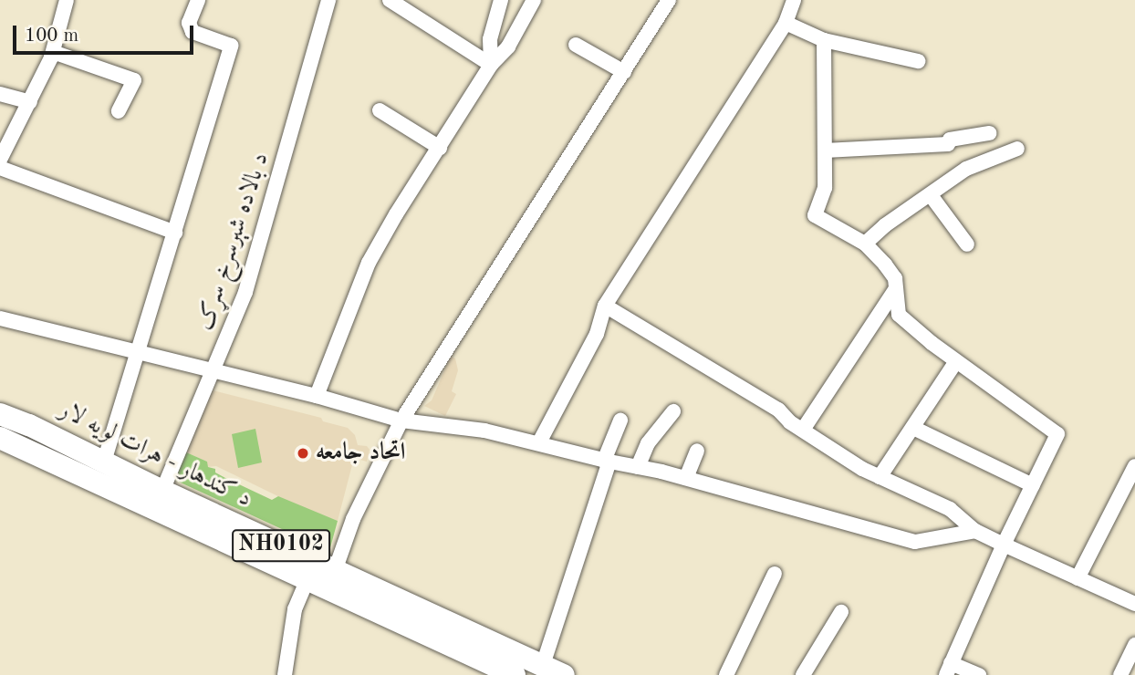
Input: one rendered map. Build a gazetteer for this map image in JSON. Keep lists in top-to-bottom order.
{
  "streets": {
    "highway": ["د کندهار - هرات لويه لار", "NH0102"],
    "street": ["د بالاده شېرسرخ سړک"]
  },
  "crossings": [
    ["د بالاده شېرسرخ سړک", "د کندهار - هرات لويه لار"]
  ],
  "places": ["اتحاد جامعه"],
  "scale_bar": "100 m"
}
